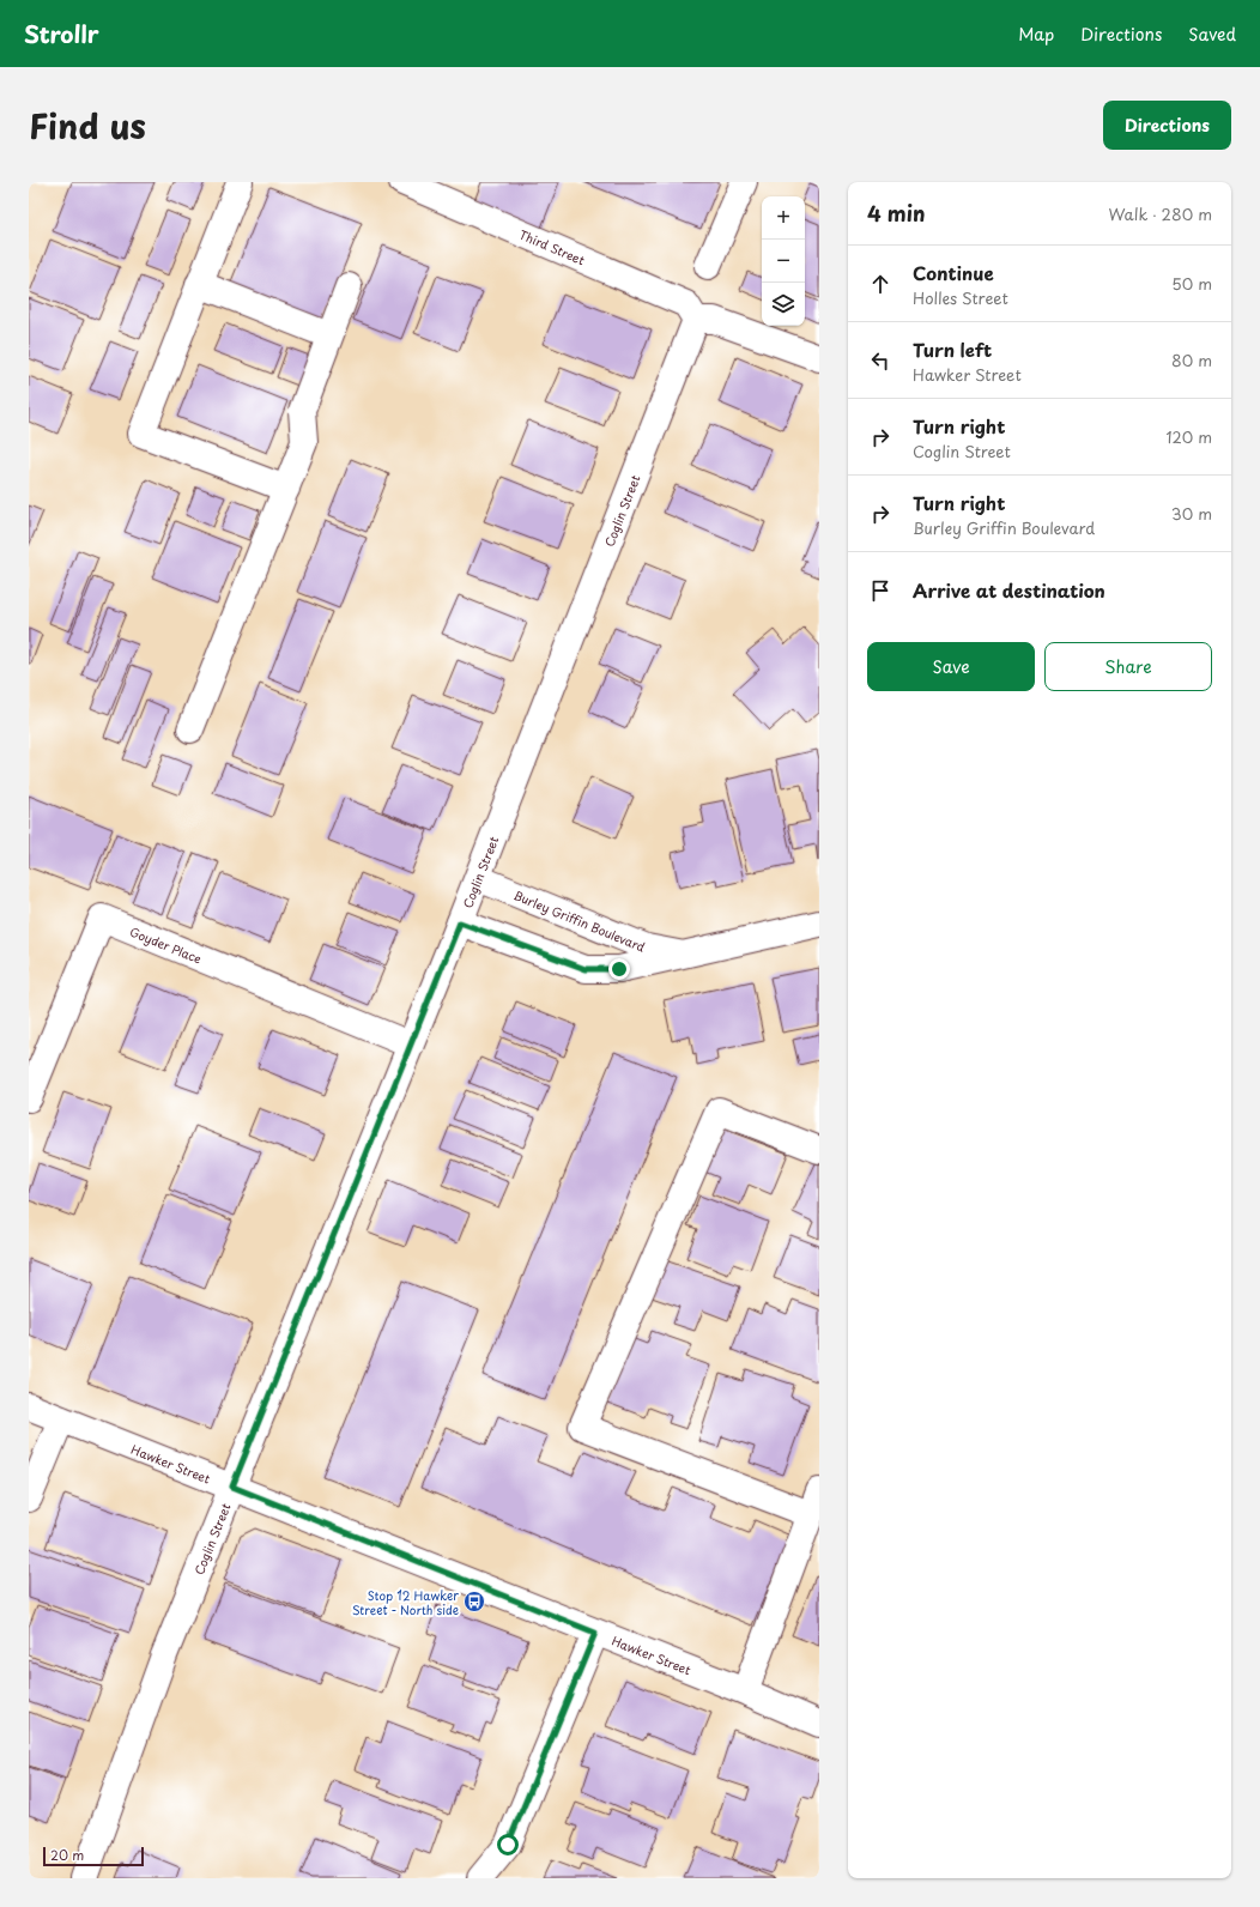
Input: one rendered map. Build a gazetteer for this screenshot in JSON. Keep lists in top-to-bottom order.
{
  "streets": {
    "street": [
      "Third Street",
      "Coglin Street",
      "Burley Griffin Boulevard",
      "Goyder Place",
      "Hawker Street"
    ]
  },
  "crossings": [
    ["Third Street", "Coglin Street"],
    ["Coglin Street", "Burley Griffin Boulevard"],
    ["Coglin Street", "Goyder Place"],
    ["Coglin Street", "Hawker Street"]
  ],
  "places": {
    "bus stop": ["Stop 12 Hawker Street - North side"]
  },
  "scale_bar": "20 m",
  "page": {
    "header": "Strollr",
    "nav": ["Map", "Directions", "Saved"],
    "title": "Find us",
    "buttons": [
      "Directions",
      ["Save", "Share"]
    ],
    "heading": ["4 min", "Walk · 280 m"],
    "map_buttons": ["+", "−"],
    "list": [
      ["Continue", "Holles Street", "50 m"],
      ["Turn left", "Hawker Street", "80 m"],
      ["Turn right", "Coglin Street", "120 m"],
      ["Turn right", "Burley Griffin Boulevard", "30 m"],
      "Arrive at destination"
    ],
    "scale": "20 m"
  }
}
